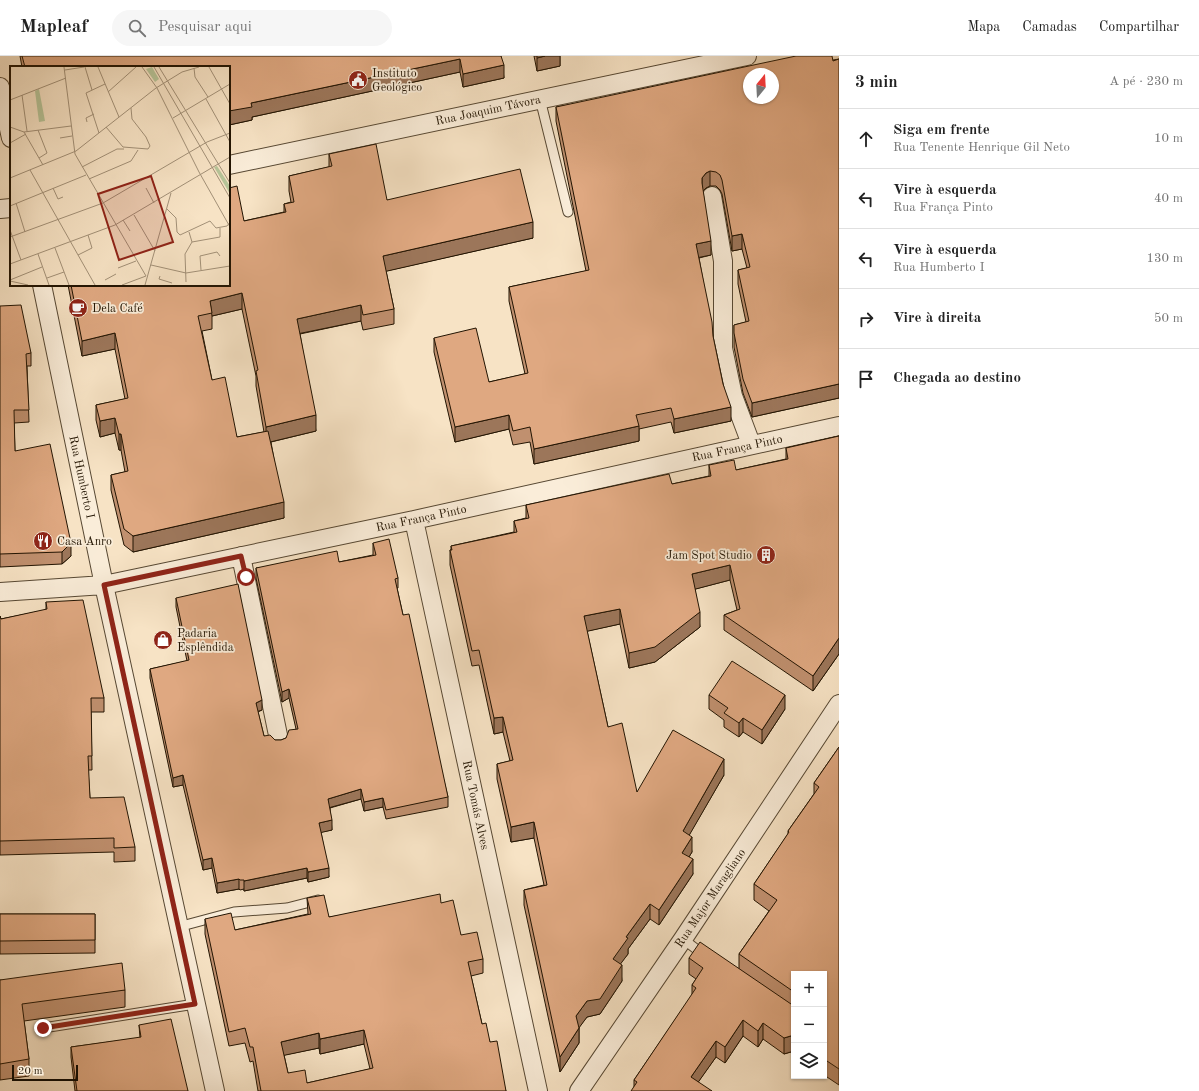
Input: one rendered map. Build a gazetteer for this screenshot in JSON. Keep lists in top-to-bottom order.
{
  "streets": {
    "street": [
      "Rua Joaquim Távora",
      "Rua França Pinto",
      "Rua Humberto I",
      "Rua Tomás Alves",
      "Rua Major Maragliano"
    ]
  },
  "crossings": [
    ["Rua França Pinto", "Rua Humberto I"],
    ["Rua França Pinto", "Rua Tomás Alves"]
  ],
  "places": {
    "public building": ["Instituto Geológico"],
    "cafe": ["Dela Café"],
    "restaurant": ["Casa Anro"],
    "building": ["Jam Spot Studio"],
    "shop": ["Padaria Esplêndida"]
  },
  "scale_bar": "20 m",
  "north": "top",
  "page": {
    "header": "Mapleaf",
    "search": "Pesquisar aqui",
    "nav": ["Mapa", "Camadas", "Compartilhar"],
    "heading": ["3 min", "A pé · 230 m"],
    "list": [
      ["Siga em frente", "Rua Tenente Henrique Gil Neto", "10 m"],
      ["Vire à esquerda", "Rua França Pinto", "40 m"],
      ["Vire à esquerda", "Rua Humberto I", "130 m"],
      ["Vire à direita", "50 m"],
      "Chegada ao destino"
    ],
    "map_buttons": ["+", "−"],
    "scale": "20 m"
  }
}
